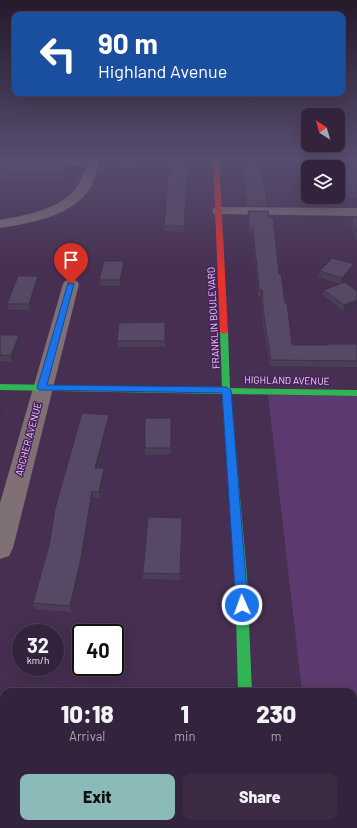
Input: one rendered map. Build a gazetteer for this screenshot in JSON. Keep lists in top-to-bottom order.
{
  "streets": {
    "street": ["FRANKLIN BOULEVARD", "HIGHLAND AVENUE", "ARCHER AVENUE"]
  },
  "crossings": [
    ["FRANKLIN BOULEVARD", "HIGHLAND AVENUE"],
    ["HIGHLAND AVENUE", "ARCHER AVENUE"]
  ],
  "north": "top left",
  "page": {
    "turn": ["90 m", "Highland Avenue"],
    "speed": "32 km/h",
    "limit": "40",
    "eta": [
      "10:18",
      "Arrival",
      "1",
      "min",
      "230",
      "m"
    ],
    "buttons": ["Exit", "Share"]
  }
}
